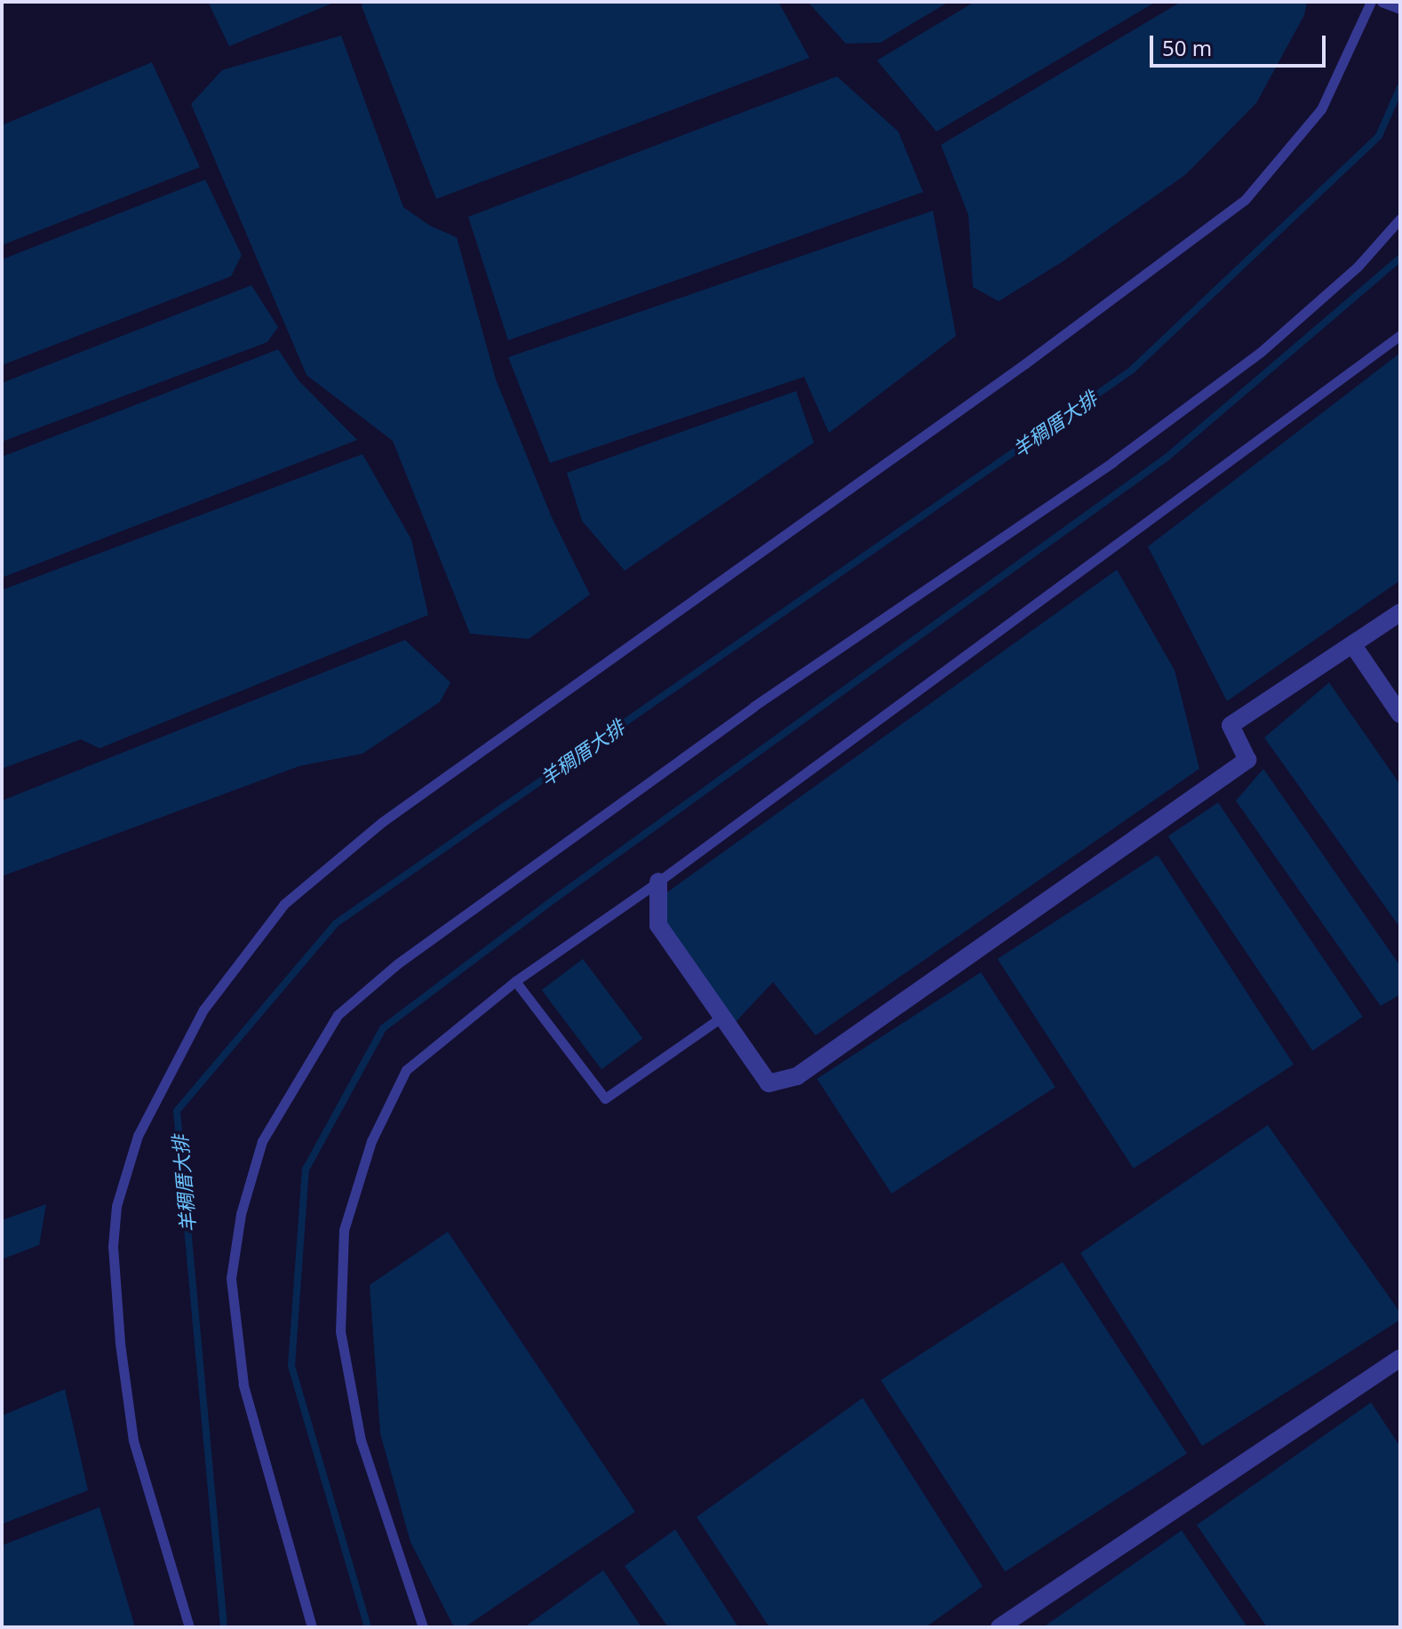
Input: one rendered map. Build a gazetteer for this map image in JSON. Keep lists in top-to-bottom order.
{
  "water": ["羊稠厝大排"],
  "scale_bar": "50 m"
}
